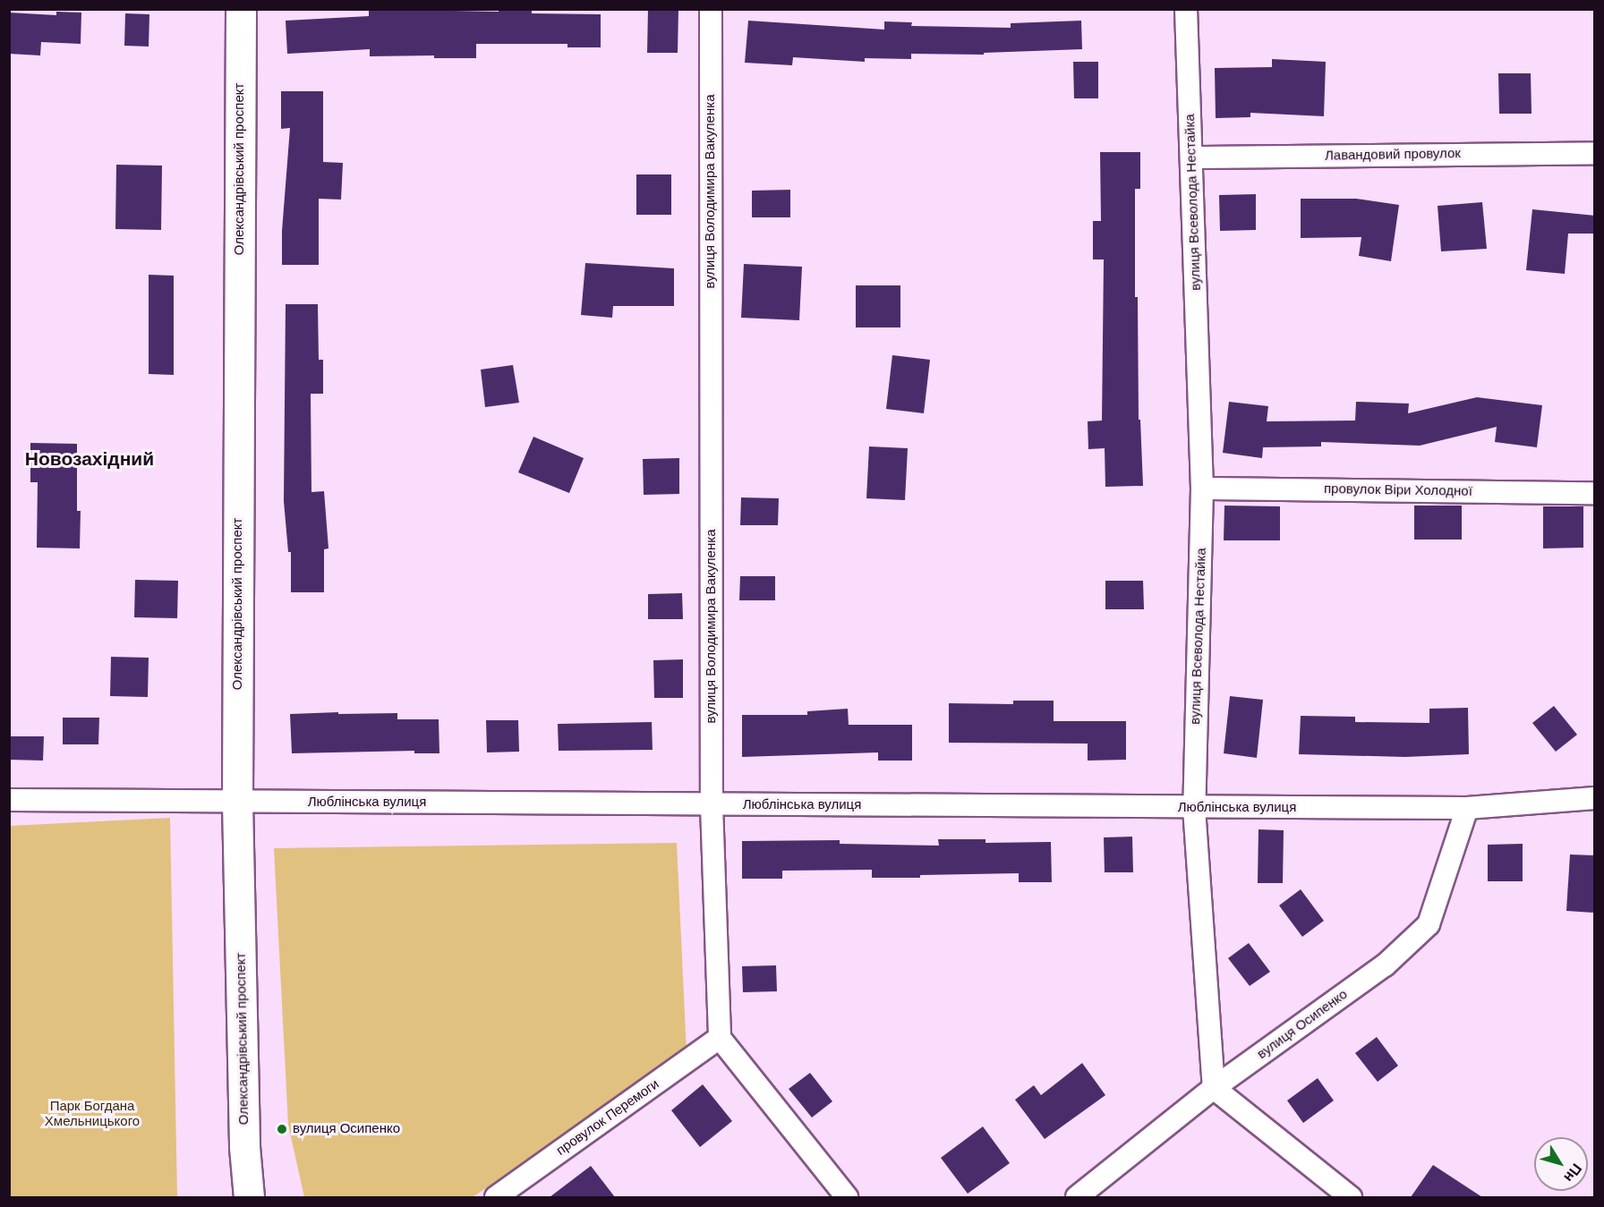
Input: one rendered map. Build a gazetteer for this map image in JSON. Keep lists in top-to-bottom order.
{
  "streets": {
    "main road": ["Олександрівський проспект"],
    "street": [
      "Лавандовий провулок",
      "вулиця Володимира Вакуленка",
      "вулиця Всеволода Нестайка",
      "провулок Віри Холодної",
      "Люблінська вулиця",
      "вулиця Осипенко",
      "провулок Перемоги"
    ]
  },
  "crossings": [
    ["Лавандовий провулок", "вулиця Всеволода Нестайка"],
    ["Олександрівський проспект", "Люблінська вулиця"],
    ["вулиця Володимира Вакуленка", "Люблінська вулиця"],
    ["вулиця Володимира Вакуленка", "провулок Перемоги"],
    ["вулиця Всеволода Нестайка", "провулок Віри Холодної"],
    ["вулиця Всеволода Нестайка", "Люблінська вулиця"],
    ["вулиця Всеволода Нестайка", "вулиця Осипенко"],
    ["Люблінська вулиця", "вулиця Осипенко"]
  ],
  "districts": ["Новозахідний"],
  "parks": ["Парк Богдана Хмельницького"],
  "places": ["вулиця Осипенко"],
  "north": "bottom right"
}
